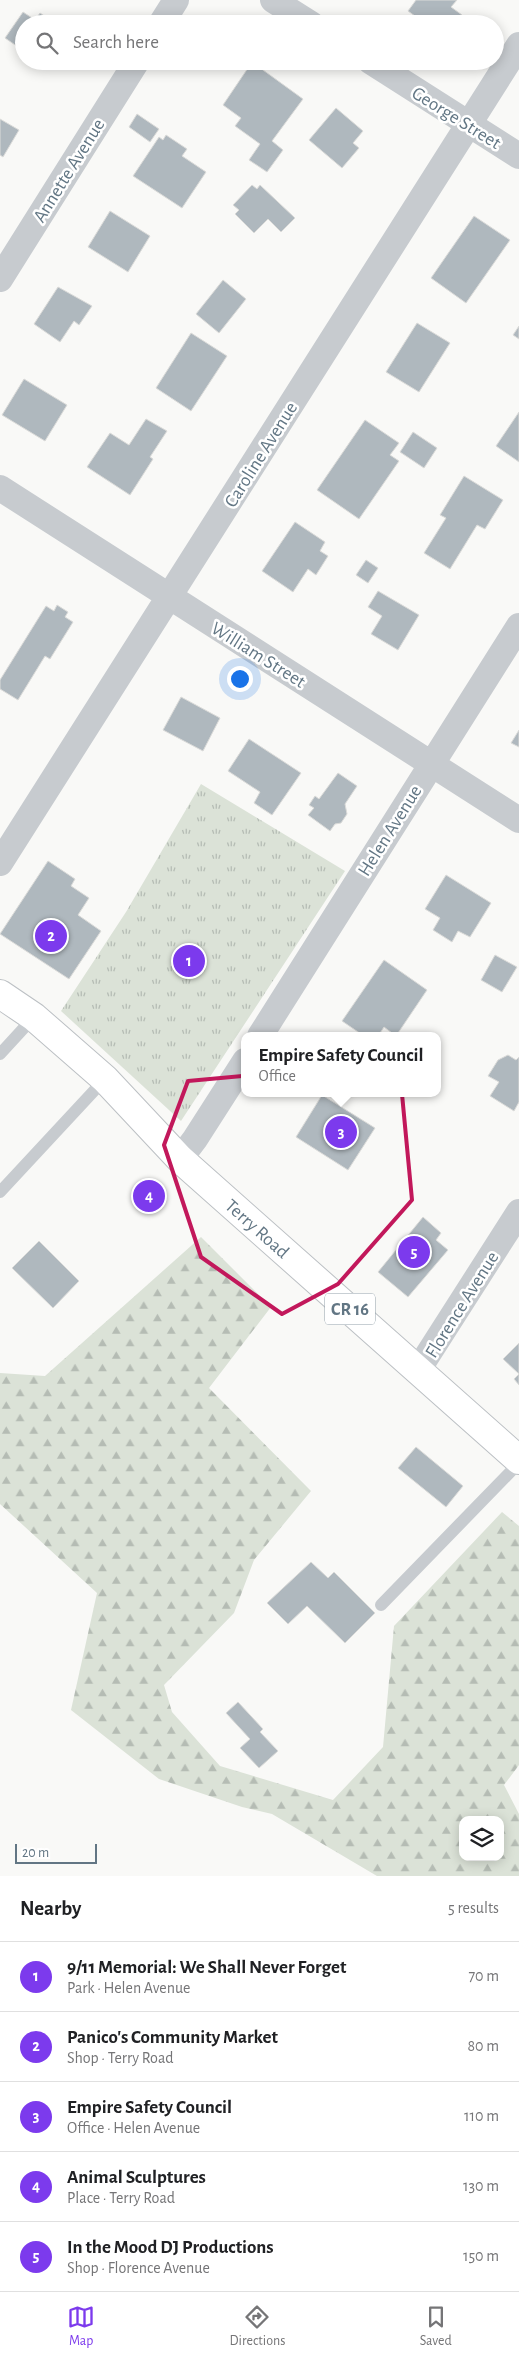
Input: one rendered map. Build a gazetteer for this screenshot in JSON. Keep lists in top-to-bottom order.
{
  "streets": {
    "main road": ["Terry Road", "CR 16"],
    "street": [
      "George Street",
      "Annette Avenue",
      "Caroline Avenue",
      "William Street",
      "Helen Avenue",
      "Florence Avenue"
    ]
  },
  "crossings": [
    ["George Street", "Caroline Avenue"],
    ["Caroline Avenue", "William Street"],
    ["William Street", "Helen Avenue"],
    ["Terry Road", "Florence Avenue"]
  ],
  "scale_bar": "20 m",
  "page": {
    "search": "Search here",
    "pins": [
      "2",
      "1",
      "3",
      "4",
      "5"
    ],
    "popup": ["Empire Safety Council", "Office"],
    "scale": "20 m",
    "heading": ["Nearby", "5 results"],
    "list": [
      {
        "mark": "1",
        "name": "9/11 Memorial: We Shall Never Forget",
        "note": "Park · Helen Avenue",
        "value": "70 m"
      },
      {
        "mark": "2",
        "name": "Panico's Community Market",
        "note": "Shop · Terry Road",
        "value": "80 m"
      },
      {
        "mark": "3",
        "name": "Empire Safety Council",
        "note": "Office · Helen Avenue",
        "value": "110 m"
      },
      {
        "mark": "4",
        "name": "Animal Sculptures",
        "note": "Place · Terry Road",
        "value": "130 m"
      },
      {
        "mark": "5",
        "name": "In the Mood DJ Productions",
        "note": "Shop · Florence Avenue",
        "value": "150 m"
      }
    ],
    "nav": ["Map", "Directions", "Saved"]
  }
}
